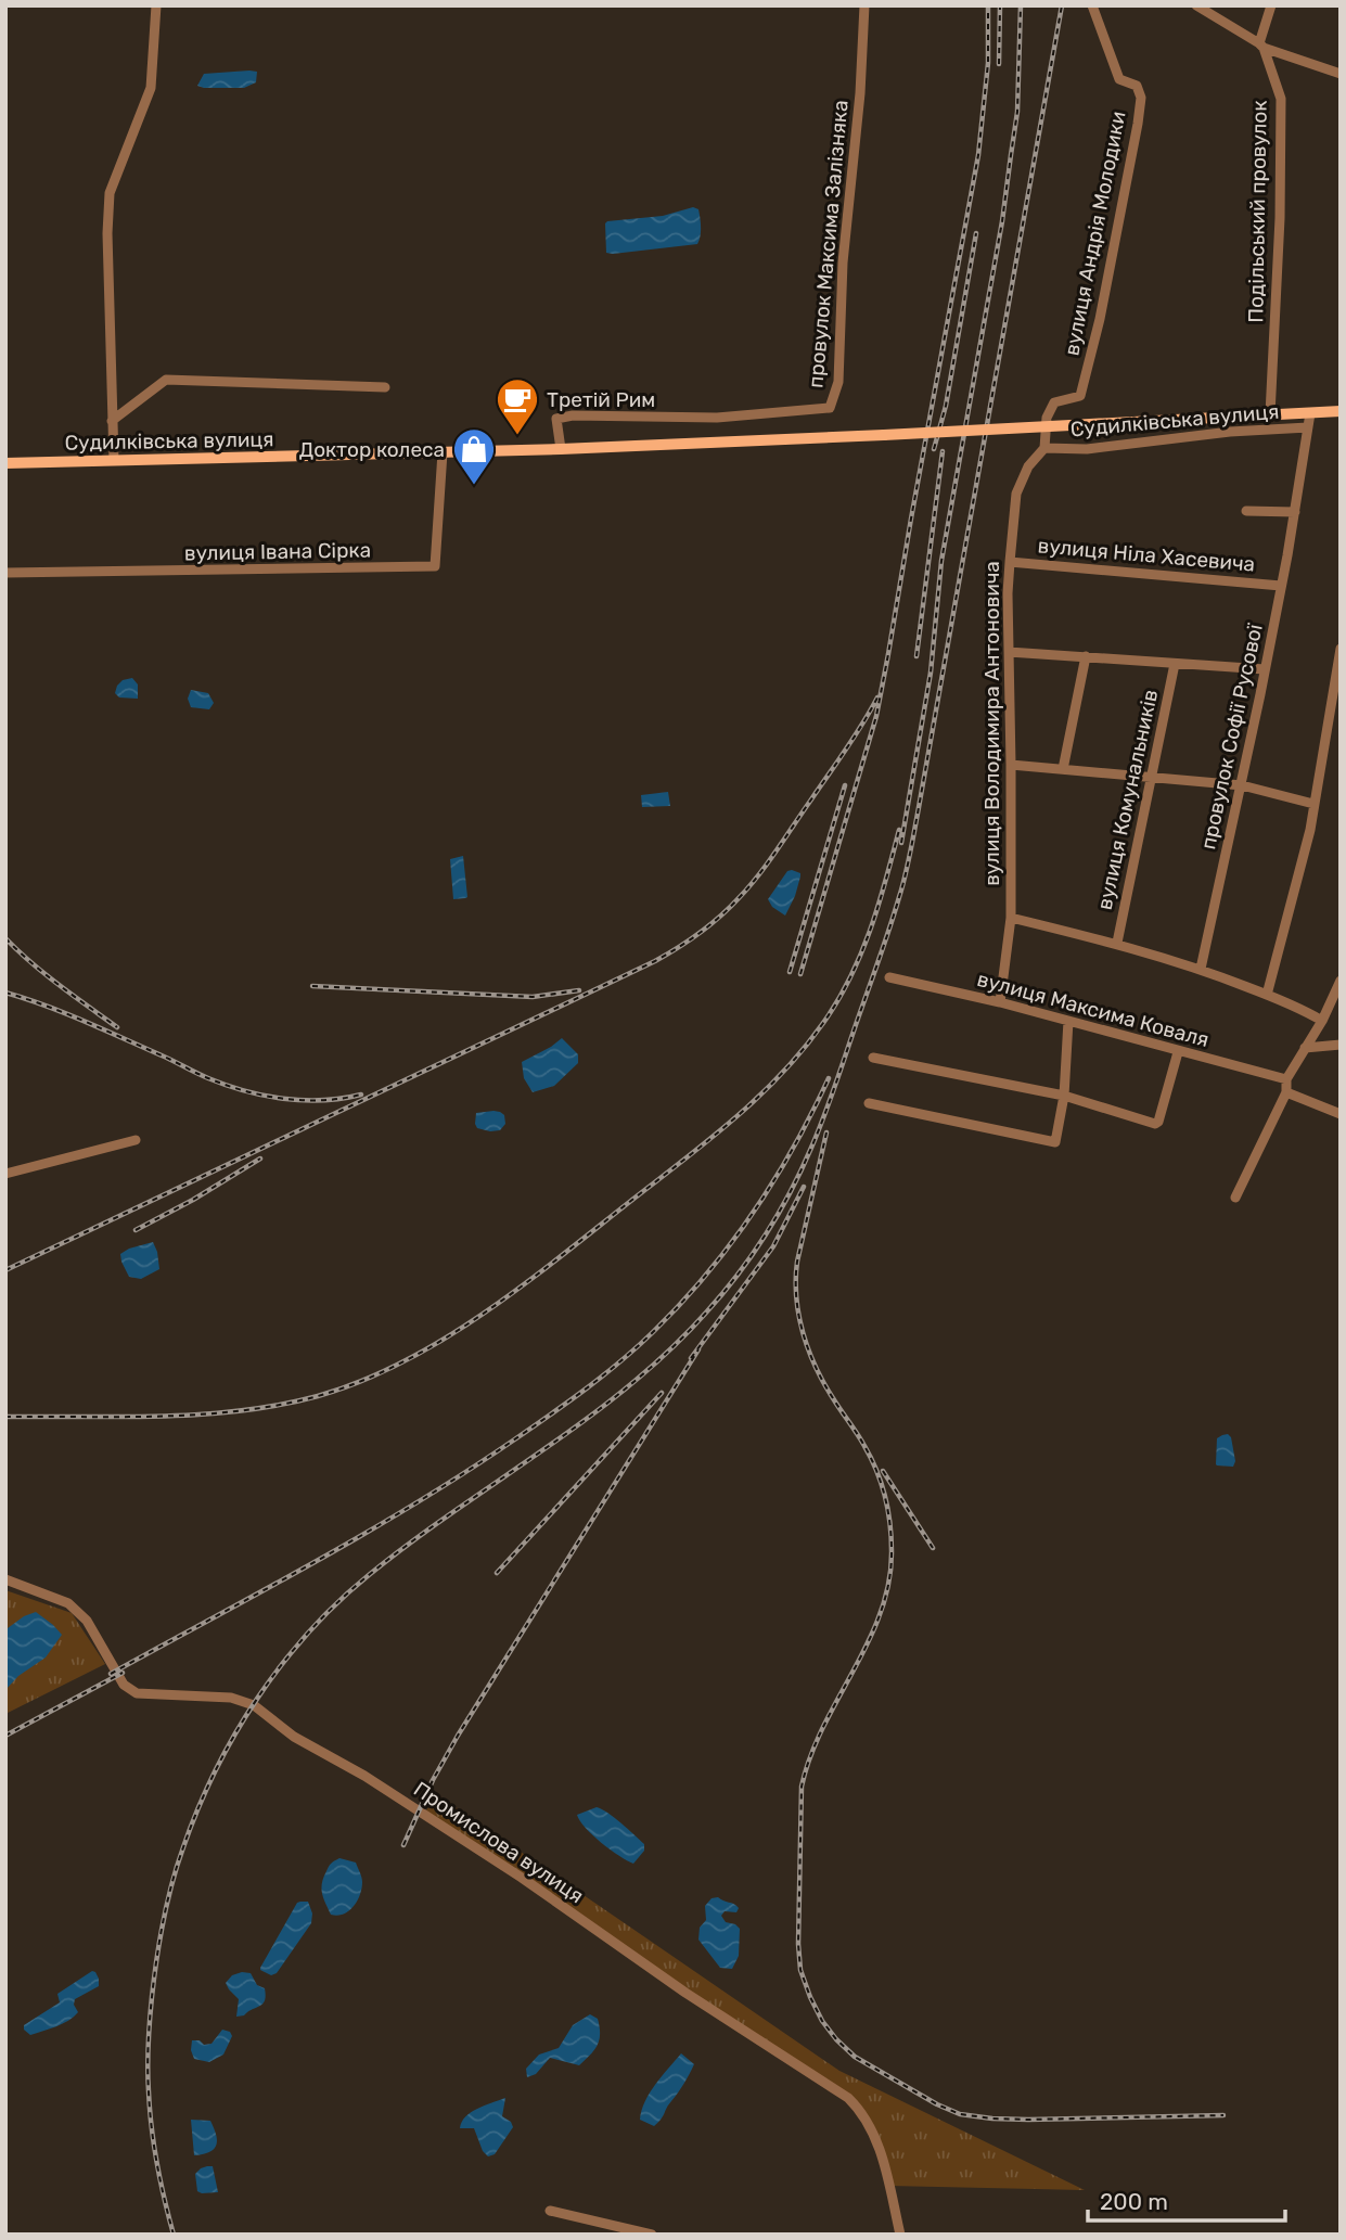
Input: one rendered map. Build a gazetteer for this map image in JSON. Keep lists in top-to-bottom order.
{
  "streets": {
    "main road": ["Судилківська вулиця"],
    "street": [
      "Подільський провулок",
      "вулиця Андрія Молодики",
      "провулок Максима Залізняка",
      "вулиця Івана Сірка",
      "вулиця Ніла Хасевича",
      "вулиця Володимира Антоновича",
      "провулок Софії Русової",
      "вулиця Комунальників",
      "вулиця Максима Коваля",
      "Промислова вулиця"
    ]
  },
  "crossings": [
    ["Подільський провулок", "Судилківська вулиця"],
    ["вулиця Андрія Молодики", "Судилківська вулиця"],
    ["вулиця Андрія Молодики", "вулиця Володимира Антоновича"],
    ["провулок Максима Залізняка", "Судилківська вулиця"],
    ["Судилківська вулиця", "вулиця Івана Сірка"],
    ["Судилківська вулиця", "вулиця Володимира Антоновича"],
    ["Судилківська вулиця", "провулок Софії Русової"],
    ["вулиця Ніла Хасевича", "вулиця Володимира Антоновича"],
    ["вулиця Ніла Хасевича", "провулок Софії Русової"],
    ["вулиця Володимира Антоновича", "вулиця Максима Коваля"]
  ],
  "places": {
    "cafe": ["Третій Рим"],
    "shop": ["Доктор колеса"]
  },
  "scale_bar": "200 m"
}
